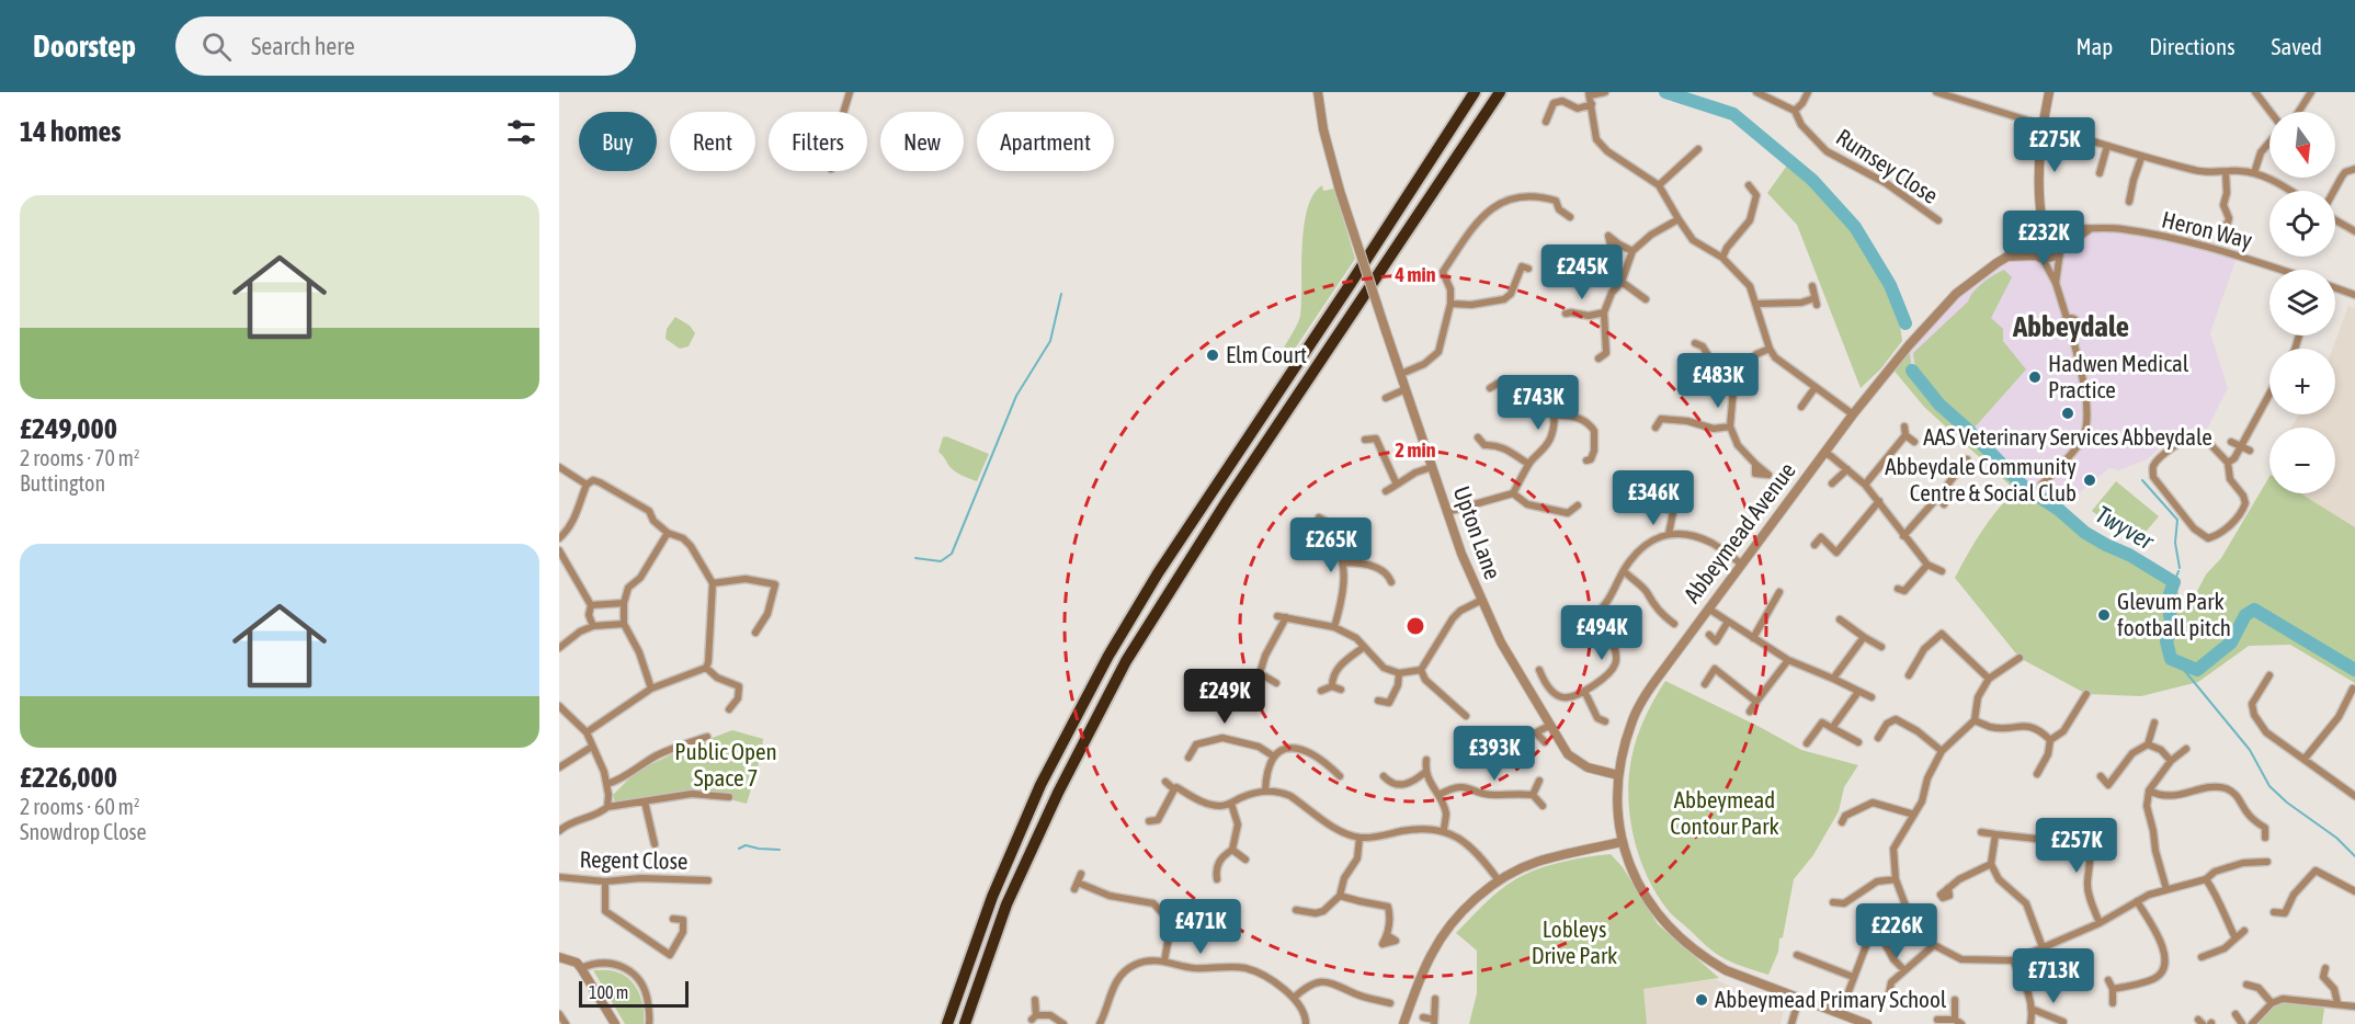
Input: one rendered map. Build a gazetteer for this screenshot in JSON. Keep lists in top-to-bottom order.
{
  "streets": {
    "street": [
      "Rumsey Close",
      "Heron Way",
      "Upton Lane",
      "Abbeymead Avenue",
      "Regent Close"
    ]
  },
  "crossings": [
    ["Heron Way", "Abbeymead Avenue"],
    ["Upton Lane", "Abbeymead Avenue"]
  ],
  "districts": ["Abbeydale"],
  "water": ["Twyver"],
  "parks": ["Public Open Space 7", "Abbeymead Contour Park", "Lobleys Drive Park"],
  "places": [
    "Elm Court",
    "Hadwen Medical Practice",
    "AAS Veterinary Services Abbeydale",
    "Abbeydale Community Centre & Social Club",
    "Glevum Park football pitch",
    "Abbeymead Primary School"
  ],
  "scale_bar": "100 m",
  "north": "bottom",
  "page": {
    "header": "Doorstep",
    "search": "Search here",
    "nav": ["Map", "Directions", "Saved"],
    "heading": "14 homes",
    "map_buttons": ["+", "−"],
    "chip": [
      "Buy",
      "Rent",
      "Filters",
      "New",
      "Apartment"
    ],
    "price": [
      "£275K",
      "£232K",
      "£245K",
      "£483K",
      "£743K",
      "£346K",
      "£265K",
      "£494K",
      "£249K",
      "£393K",
      "£257K",
      "£471K",
      "£226K",
      "£713K"
    ],
    "list": [
      {
        "name": "£249,000",
        "note": "2 rooms · 70 m² · Buttington"
      },
      {
        "name": "£226,000",
        "note": "2 rooms · 60 m² · Snowdrop Close"
      }
    ],
    "scale": "100 m"
  },
  "rings": ["4 min", "2 min"]
}
